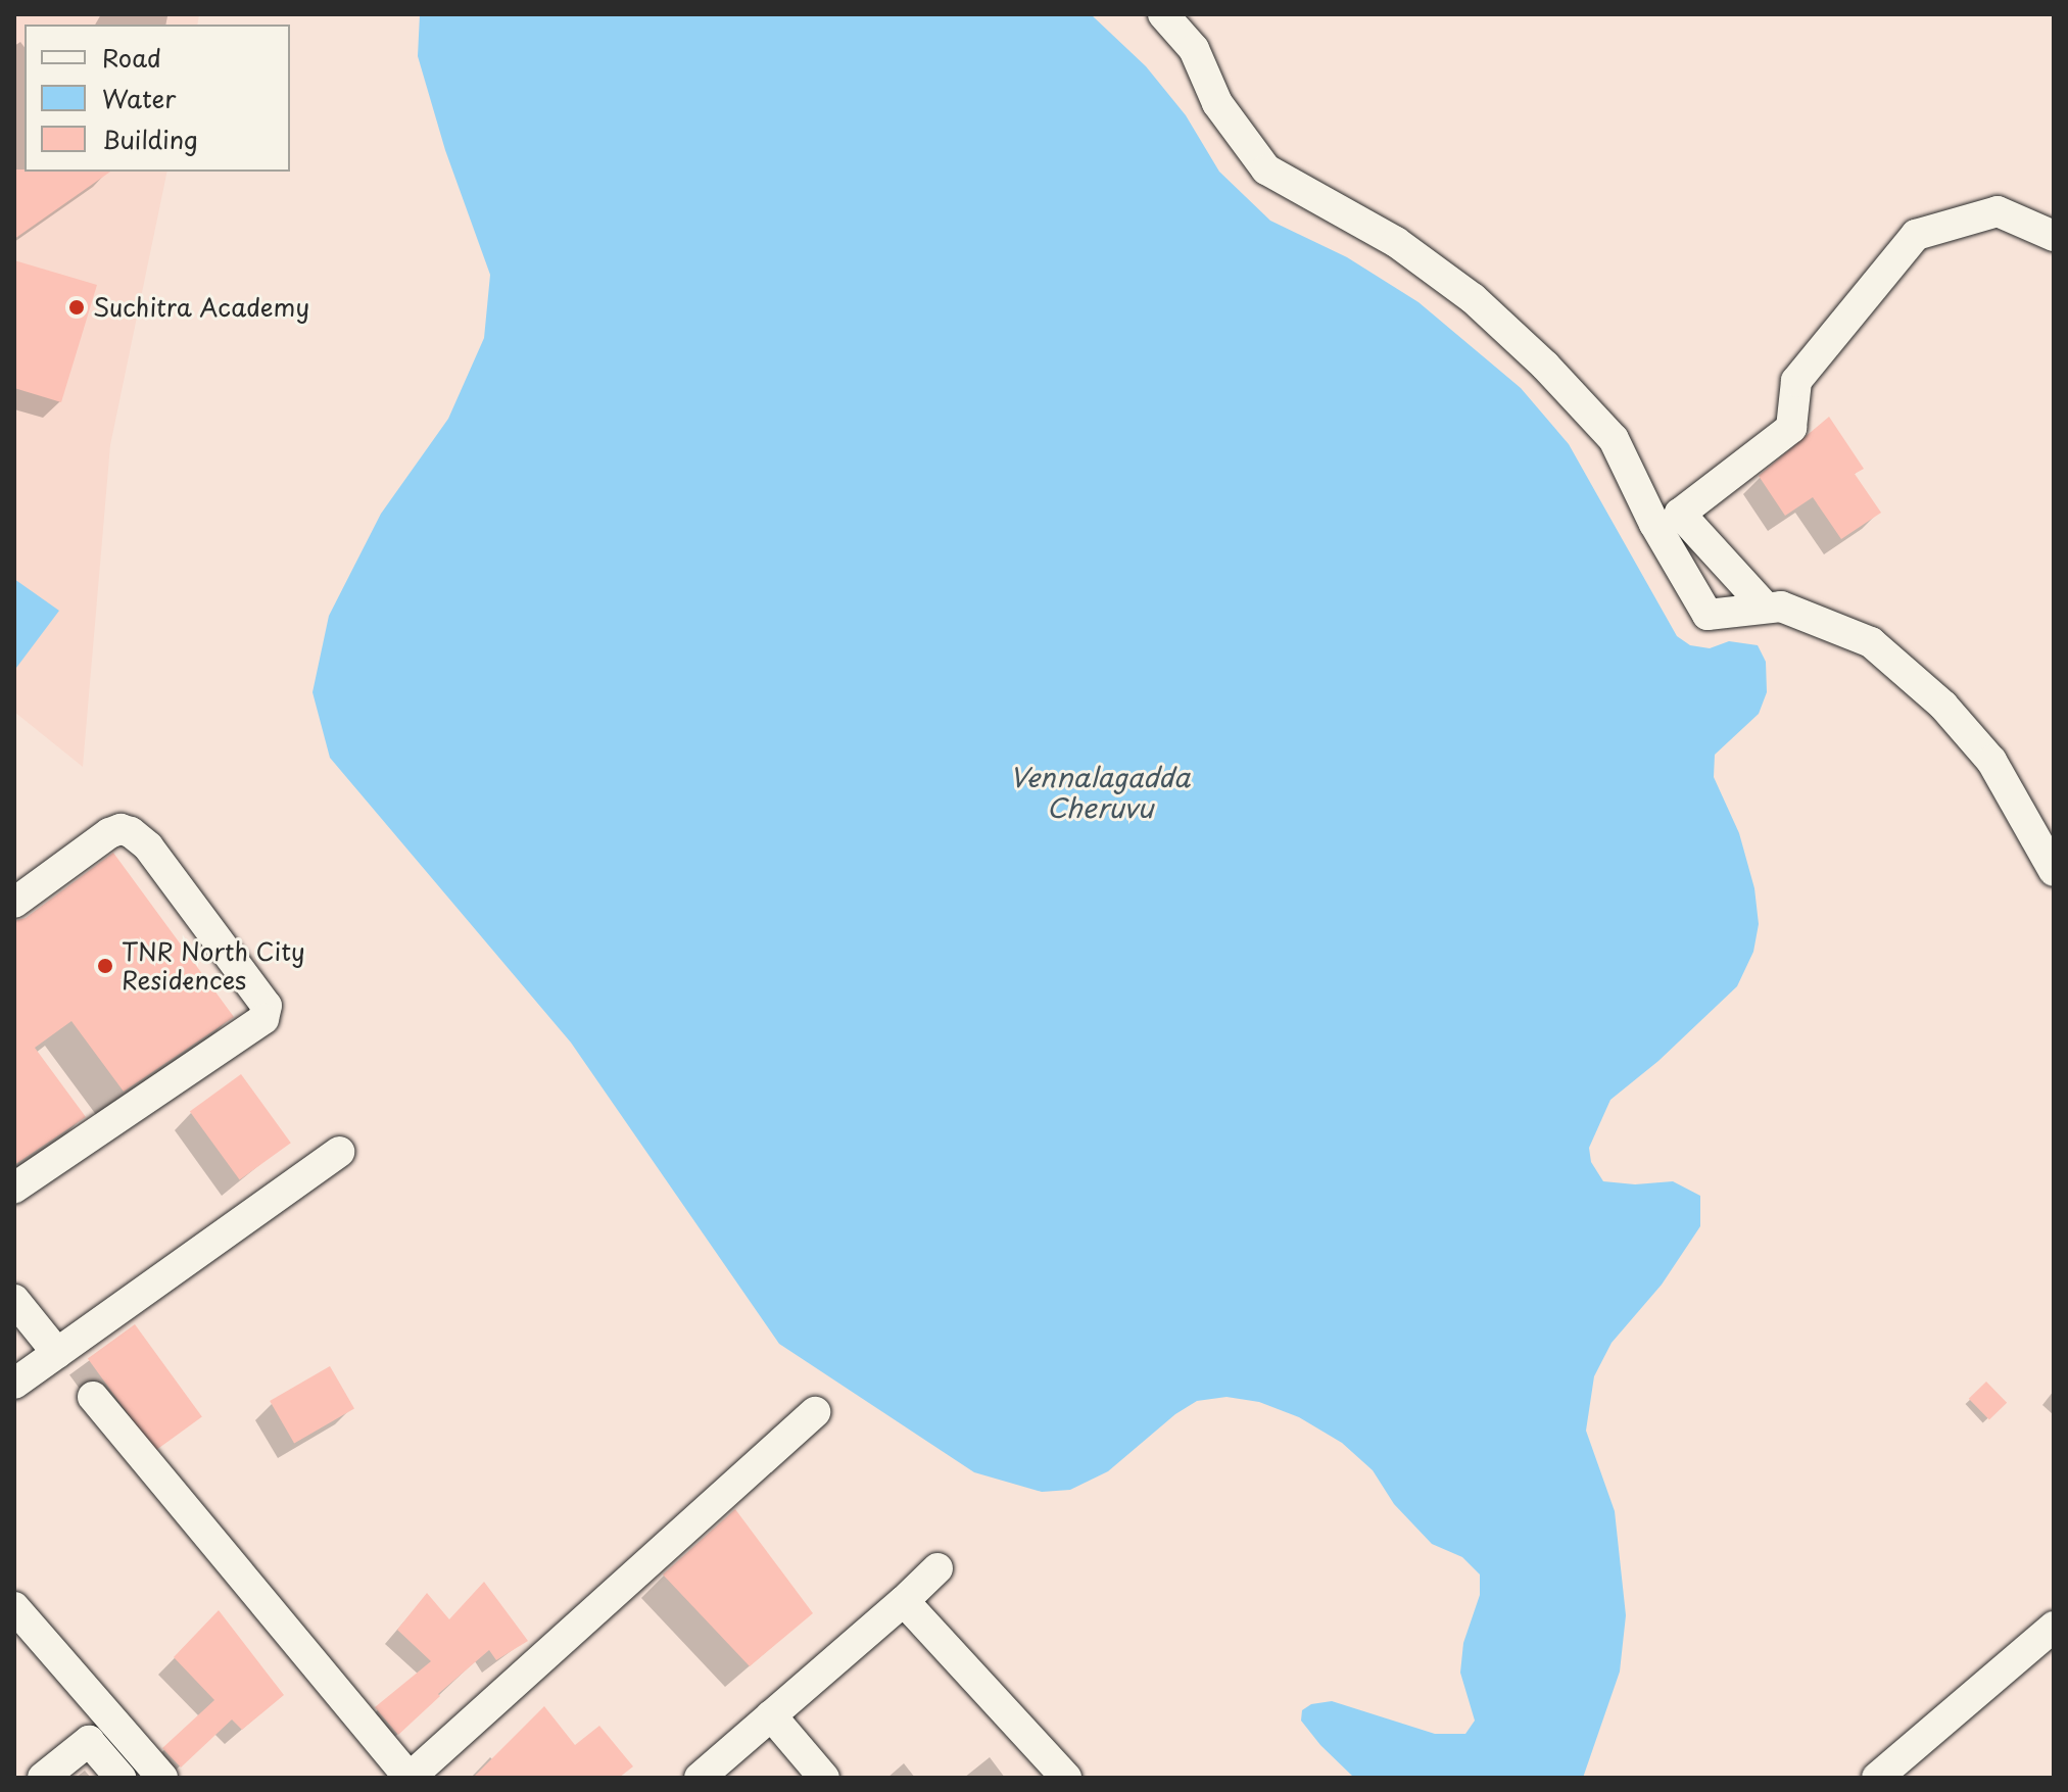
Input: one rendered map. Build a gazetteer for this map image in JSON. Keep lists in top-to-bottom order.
{
  "water": ["Vennalagadda Cheruvu"],
  "places": ["Suchitra Academy", "TNR North City Residences"],
  "legend": ["Road", "Water", "Building"]
}
